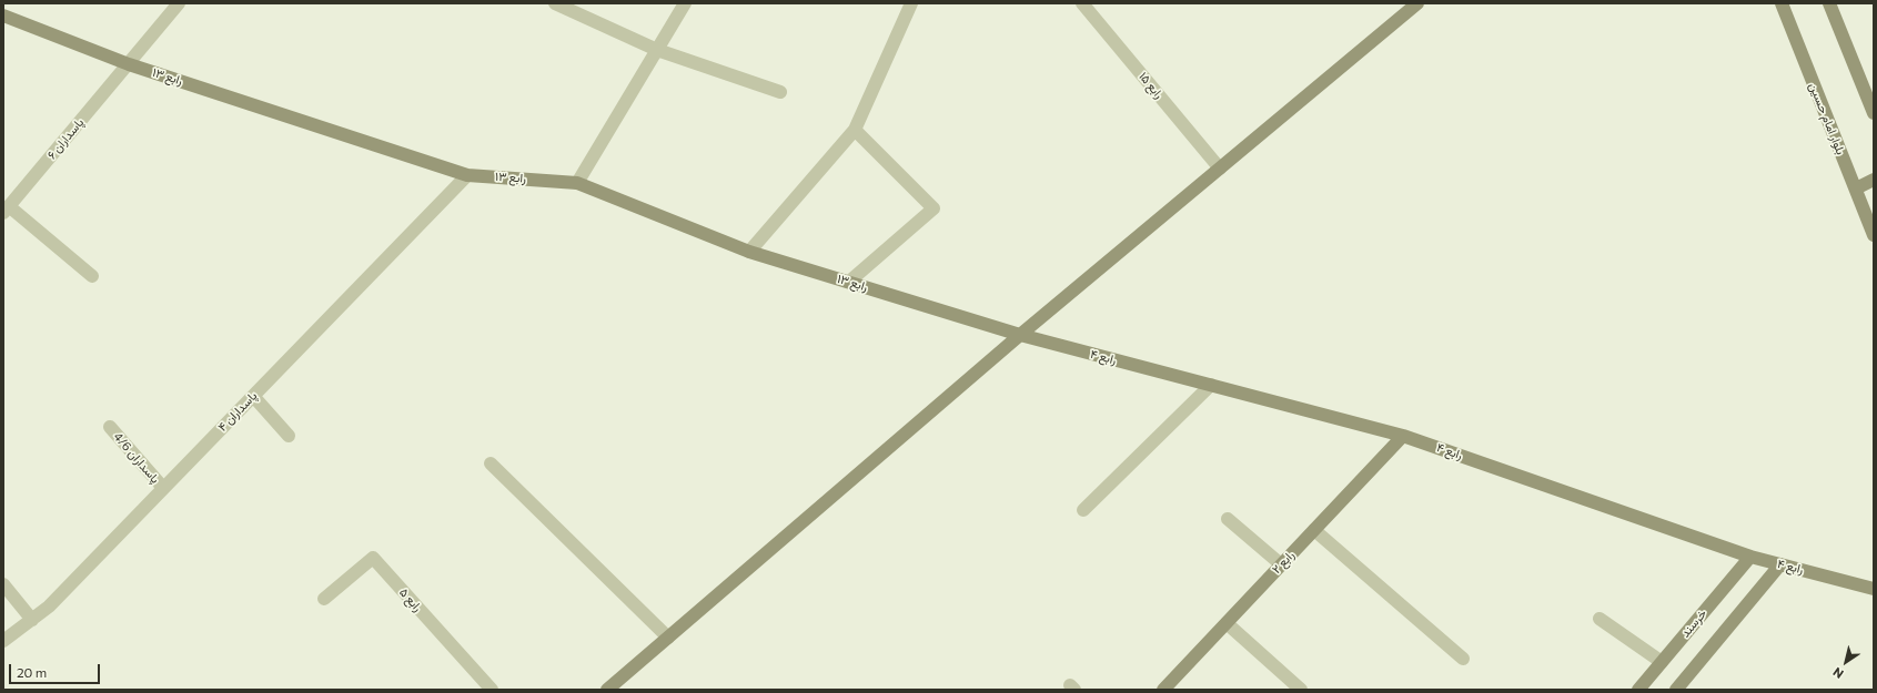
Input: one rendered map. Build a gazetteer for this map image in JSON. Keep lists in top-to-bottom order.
{
  "streets": {
    "street": [
      "رابع ۱۳",
      "رابع ۱۵",
      "بلوار امام حسین",
      "پاسداران ۶",
      "رابع ۴",
      "پاسداران ۴",
      "پاسداران 4/6",
      "رابع ۲",
      "رابع ۵",
      "خرسند"
    ]
  },
  "crossings": [
    ["رابع ۱۳", "پاسداران ۶"],
    ["رابع ۱۳", "رابع ۴"],
    ["رابع ۱۳", "پاسداران ۴"],
    ["رابع ۴", "رابع ۲"],
    ["رابع ۴", "خرسند"],
    ["پاسداران ۴", "پاسداران 4/6"]
  ],
  "scale_bar": "20 m",
  "north": "bottom left"
}
